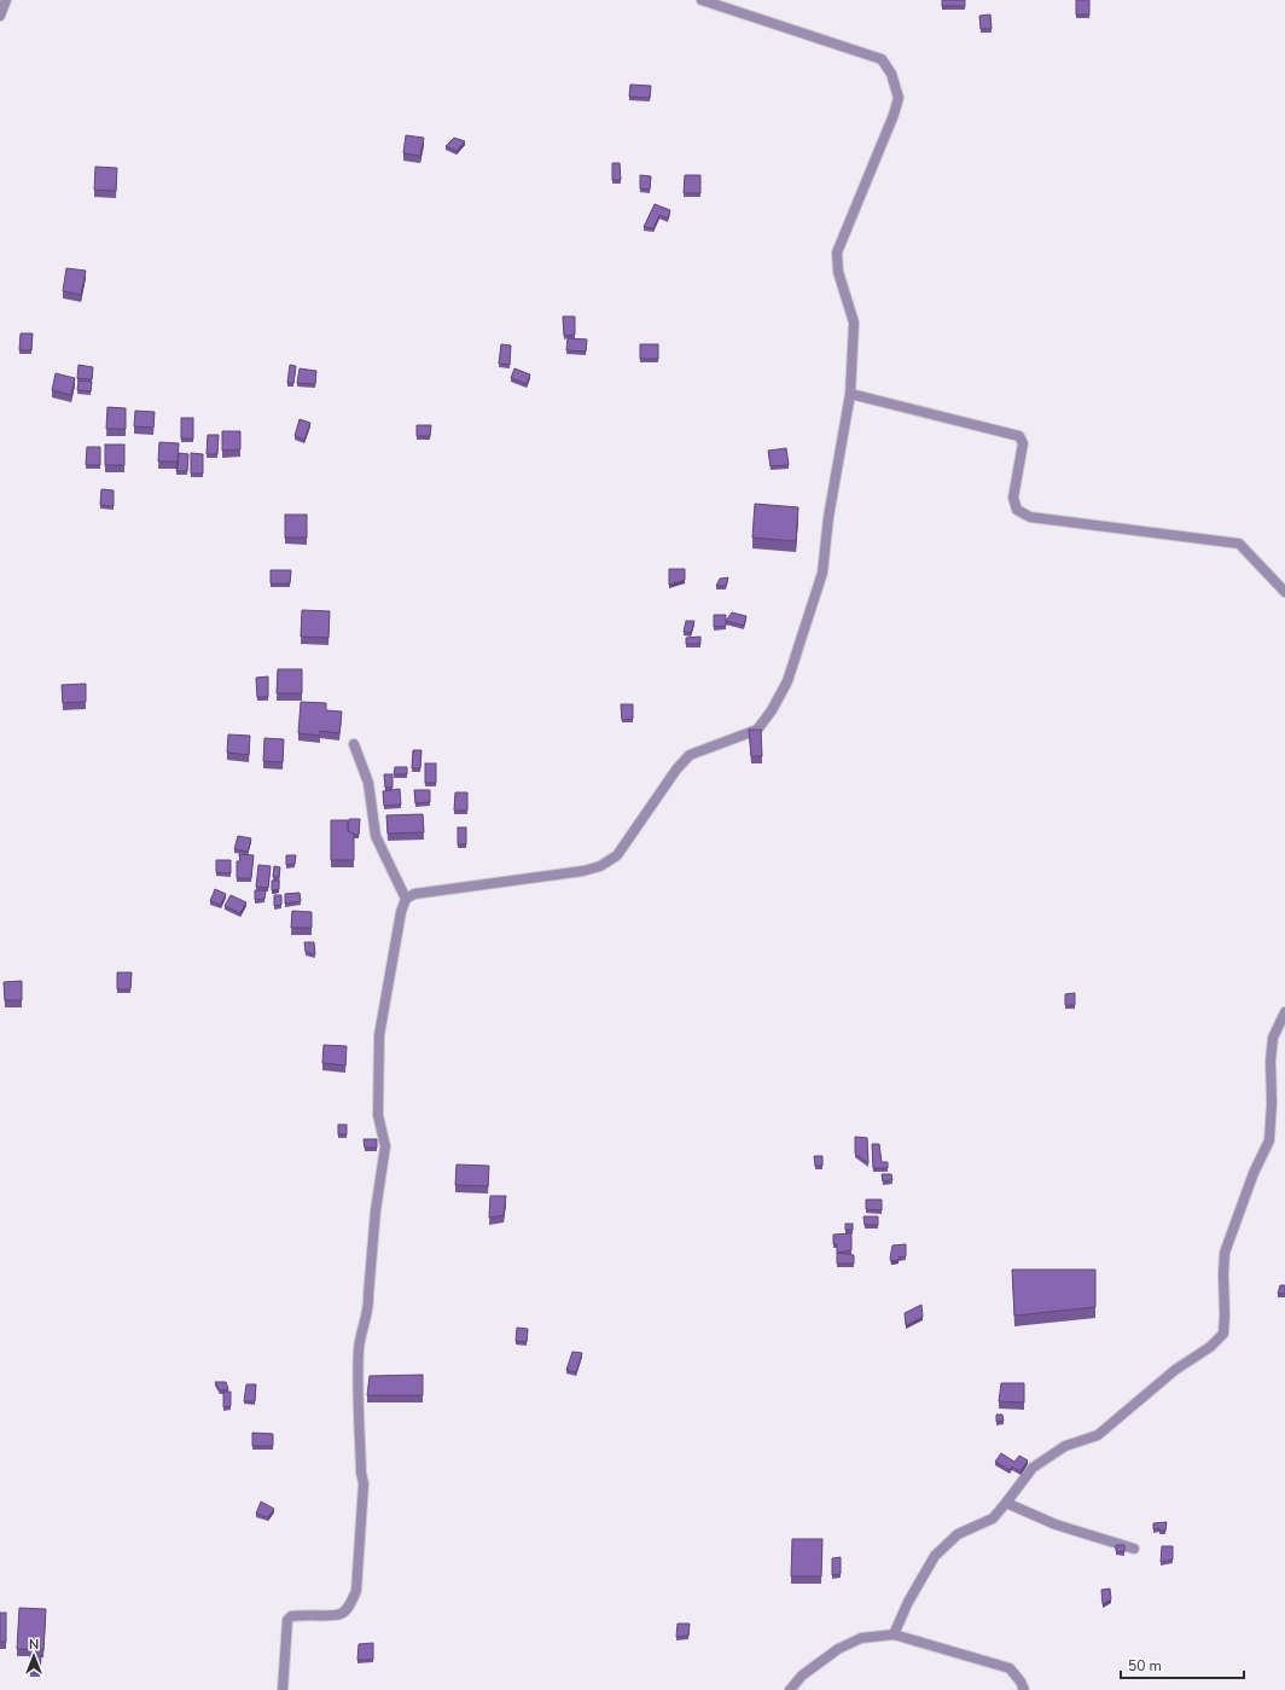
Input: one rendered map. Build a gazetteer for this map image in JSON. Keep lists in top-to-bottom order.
{
  "scale_bar": "50 m",
  "north": "top"
}
